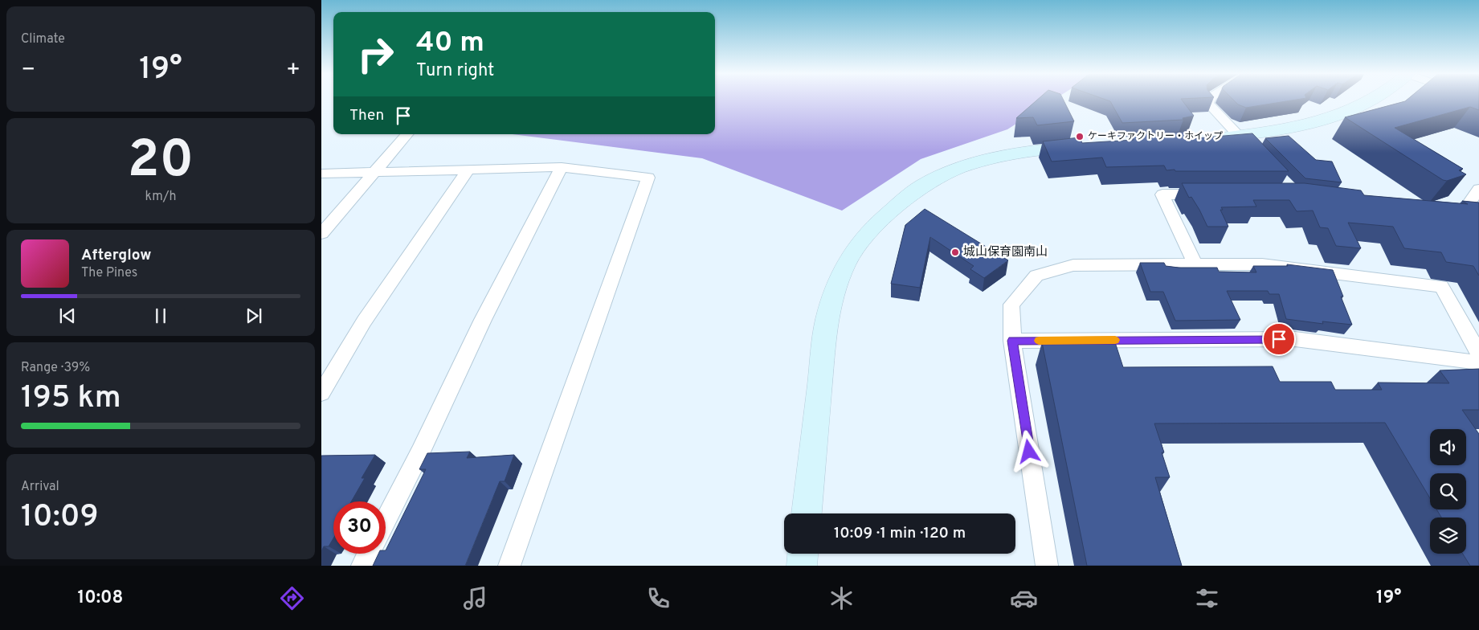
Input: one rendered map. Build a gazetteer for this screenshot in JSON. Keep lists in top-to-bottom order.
{
  "places": ["ケーキファクトリー・ホイップ", "城山保育園南山"],
  "page": {
    "tile": [
      "Climate",
      ["20", "km/h"],
      ["Range · 39%", "195 km"],
      ["Arrival", "10:09"]
    ],
    "turn": ["40 m", "Turn right"],
    "heat": ["−", "19°", "+"],
    "then": "Then",
    "song": ["Afterglow", "The Pines"],
    "limit": "30",
    "trip": "10:09 · 1 min · 120 m",
    "tabs": ["10:08", "19°"]
  }
}
